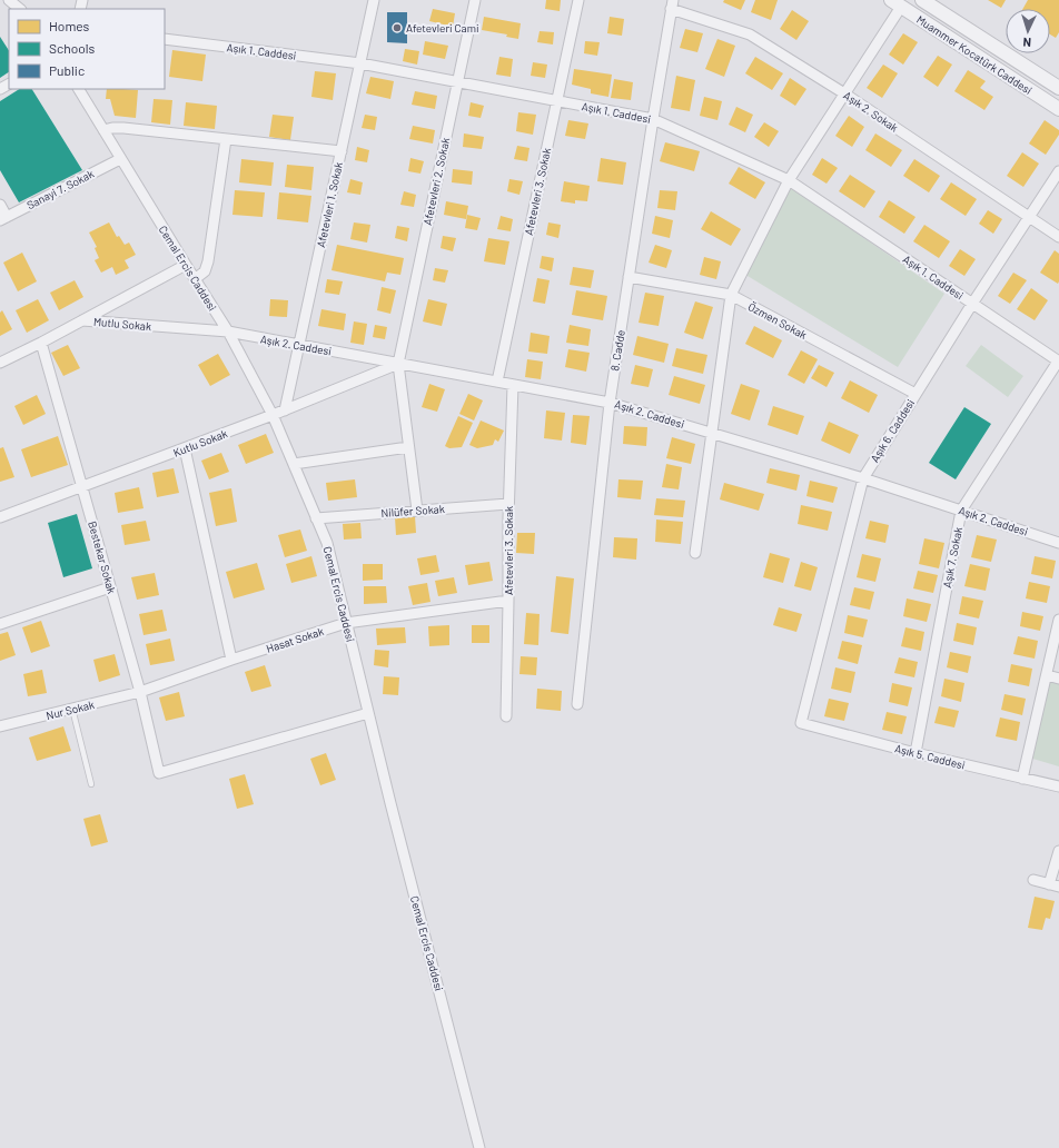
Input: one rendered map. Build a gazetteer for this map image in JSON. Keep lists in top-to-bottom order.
{
  "streets": {
    "street": [
      "Aşık 1. Caddesi",
      "Muammer Kocatürk Caddesi",
      "Aşık 2. Sokak",
      "Afetevleri 2. Sokak",
      "Sanayi 7. Sokak",
      "Afetevleri 3. Sokak",
      "Afetevleri 1. Sokak",
      "Cemal Ercis Caddesi",
      "Özmen Sokak",
      "Mutlu Sokak",
      "Aşık 2. Caddesi",
      "8. Cadde",
      "Aşık 6. Caddesi",
      "Kutlu Sokak",
      "Nilüfer Sokak",
      "Bestekar Sokak",
      "Aşık 7. Sokak",
      "Hasat Sokak",
      "Nur Sokak",
      "Aşık 5. Caddesi"
    ]
  },
  "crossings": [
    ["Aşık 1. Caddesi", "Afetevleri 2. Sokak"],
    ["Aşık 1. Caddesi", "Afetevleri 3. Sokak"],
    ["Aşık 1. Caddesi", "Afetevleri 1. Sokak"],
    ["Aşık 1. Caddesi", "8. Cadde"],
    ["Aşık 1. Caddesi", "Aşık 6. Caddesi"],
    ["Aşık 1. Caddesi", "Aşık 7. Sokak"],
    ["Aşık 2. Sokak", "8. Cadde"],
    ["Aşık 2. Sokak", "Aşık 6. Caddesi"],
    ["Afetevleri 2. Sokak", "Aşık 2. Caddesi"],
    ["Afetevleri 2. Sokak", "Kutlu Sokak"],
    ["Afetevleri 2. Sokak", "Nilüfer Sokak"],
    ["Sanayi 7. Sokak", "Cemal Ercis Caddesi"],
    ["Afetevleri 3. Sokak", "Aşık 2. Caddesi"],
    ["Afetevleri 3. Sokak", "Nilüfer Sokak"],
    ["Afetevleri 3. Sokak", "Hasat Sokak"],
    ["Afetevleri 1. Sokak", "Aşık 2. Caddesi"],
    ["Afetevleri 1. Sokak", "Kutlu Sokak"],
    ["Cemal Ercis Caddesi", "Mutlu Sokak"],
    ["Cemal Ercis Caddesi", "Aşık 2. Caddesi"],
    ["Cemal Ercis Caddesi", "Kutlu Sokak"],
    ["Cemal Ercis Caddesi", "Nilüfer Sokak"],
    ["Cemal Ercis Caddesi", "Bestekar Sokak"],
    ["Cemal Ercis Caddesi", "Hasat Sokak"],
    ["Özmen Sokak", "8. Cadde"],
    ["Özmen Sokak", "Aşık 6. Caddesi"],
    ["Mutlu Sokak", "Aşık 2. Caddesi"],
    ["Mutlu Sokak", "Bestekar Sokak"],
    ["Aşık 2. Caddesi", "8. Cadde"],
    ["Aşık 2. Caddesi", "Aşık 6. Caddesi"],
    ["Aşık 2. Caddesi", "Kutlu Sokak"],
    ["Aşık 2. Caddesi", "Aşık 7. Sokak"],
    ["Aşık 6. Caddesi", "Aşık 5. Caddesi"],
    ["Kutlu Sokak", "Bestekar Sokak"],
    ["Bestekar Sokak", "Hasat Sokak"],
    ["Bestekar Sokak", "Nur Sokak"],
    ["Aşık 7. Sokak", "Aşık 5. Caddesi"],
    ["Hasat Sokak", "Nur Sokak"]
  ],
  "places": ["Afetevleri Cami"],
  "legend": ["Homes", "Schools", "Public"],
  "north": "bottom"
}
